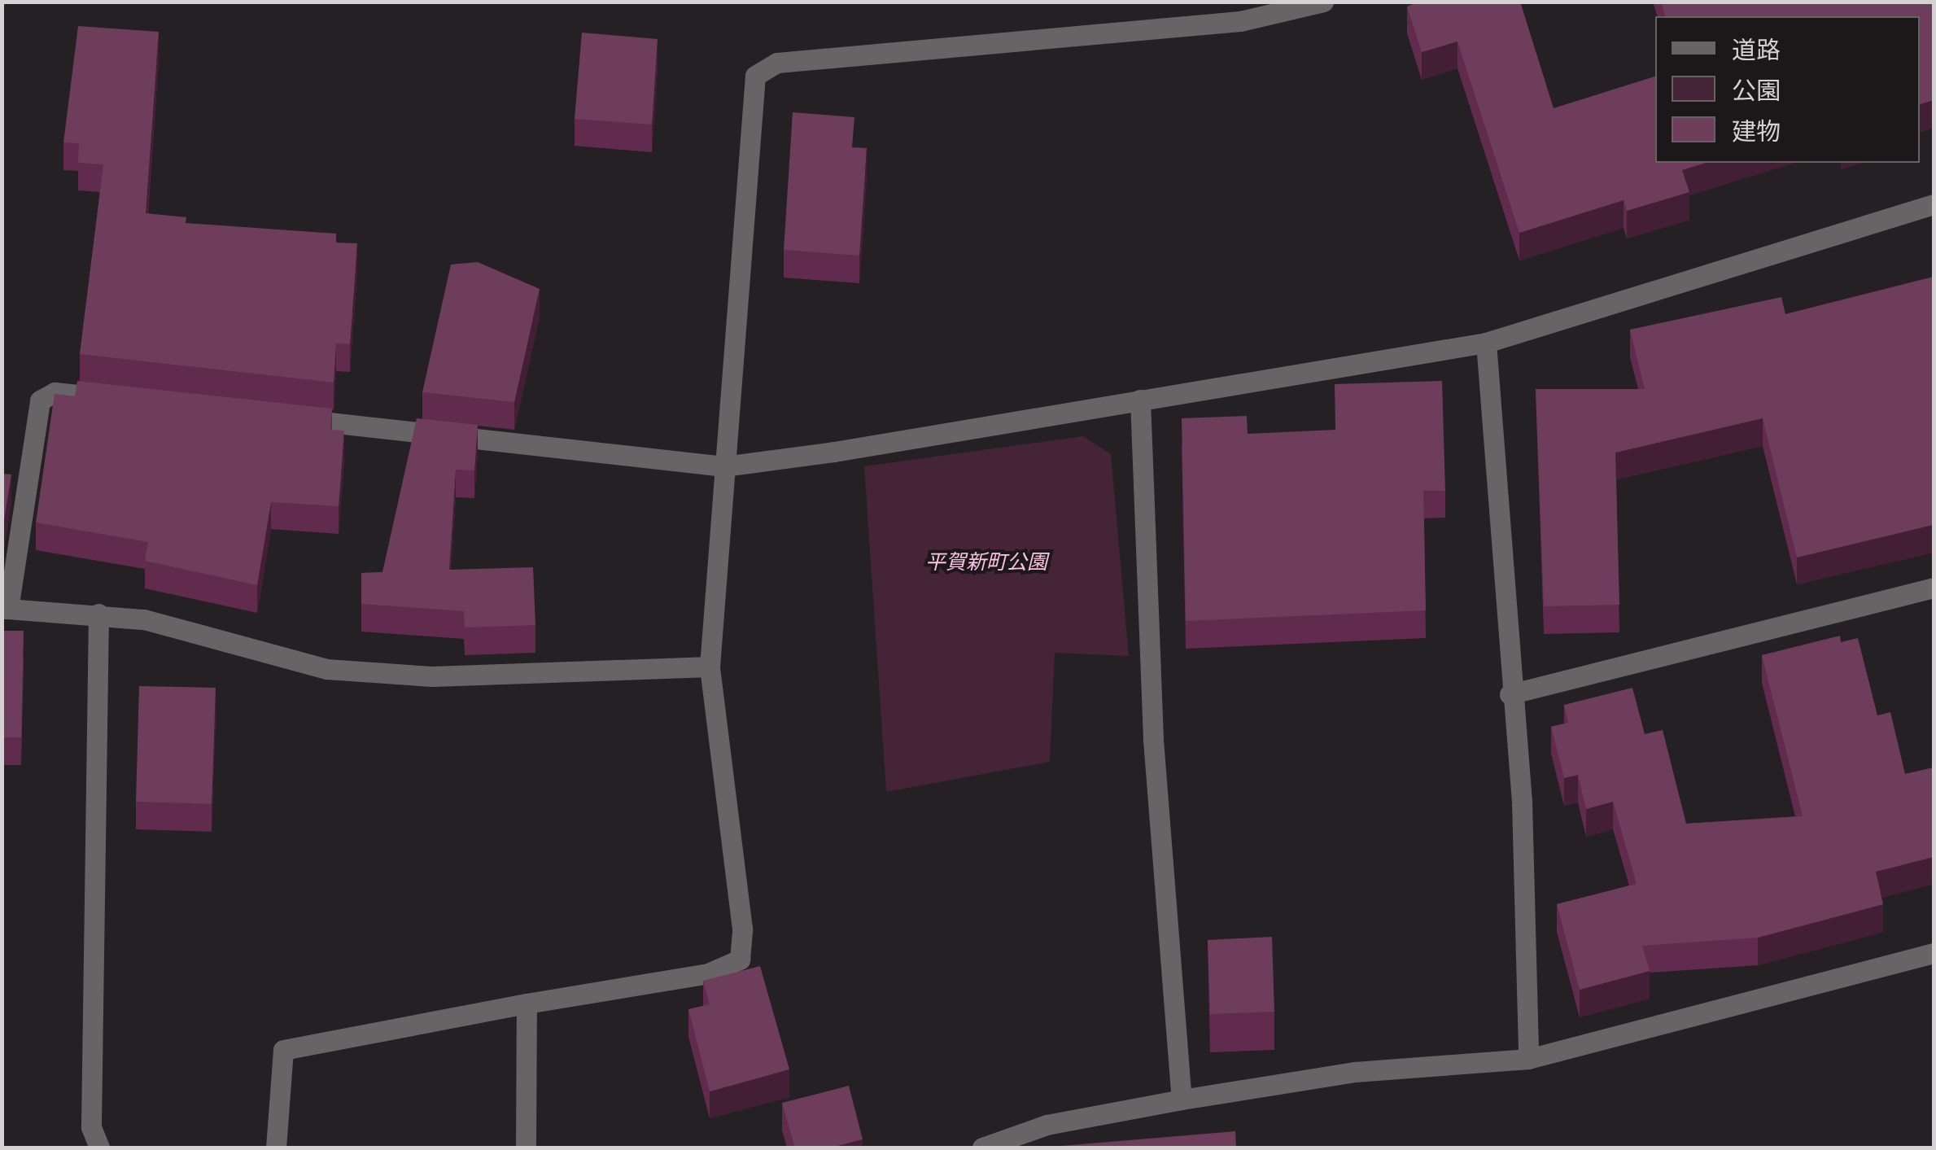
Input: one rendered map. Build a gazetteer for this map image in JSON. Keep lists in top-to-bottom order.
{
  "parks": ["平賀新町公園"],
  "legend": ["道路", "公園", "建物"]
}
